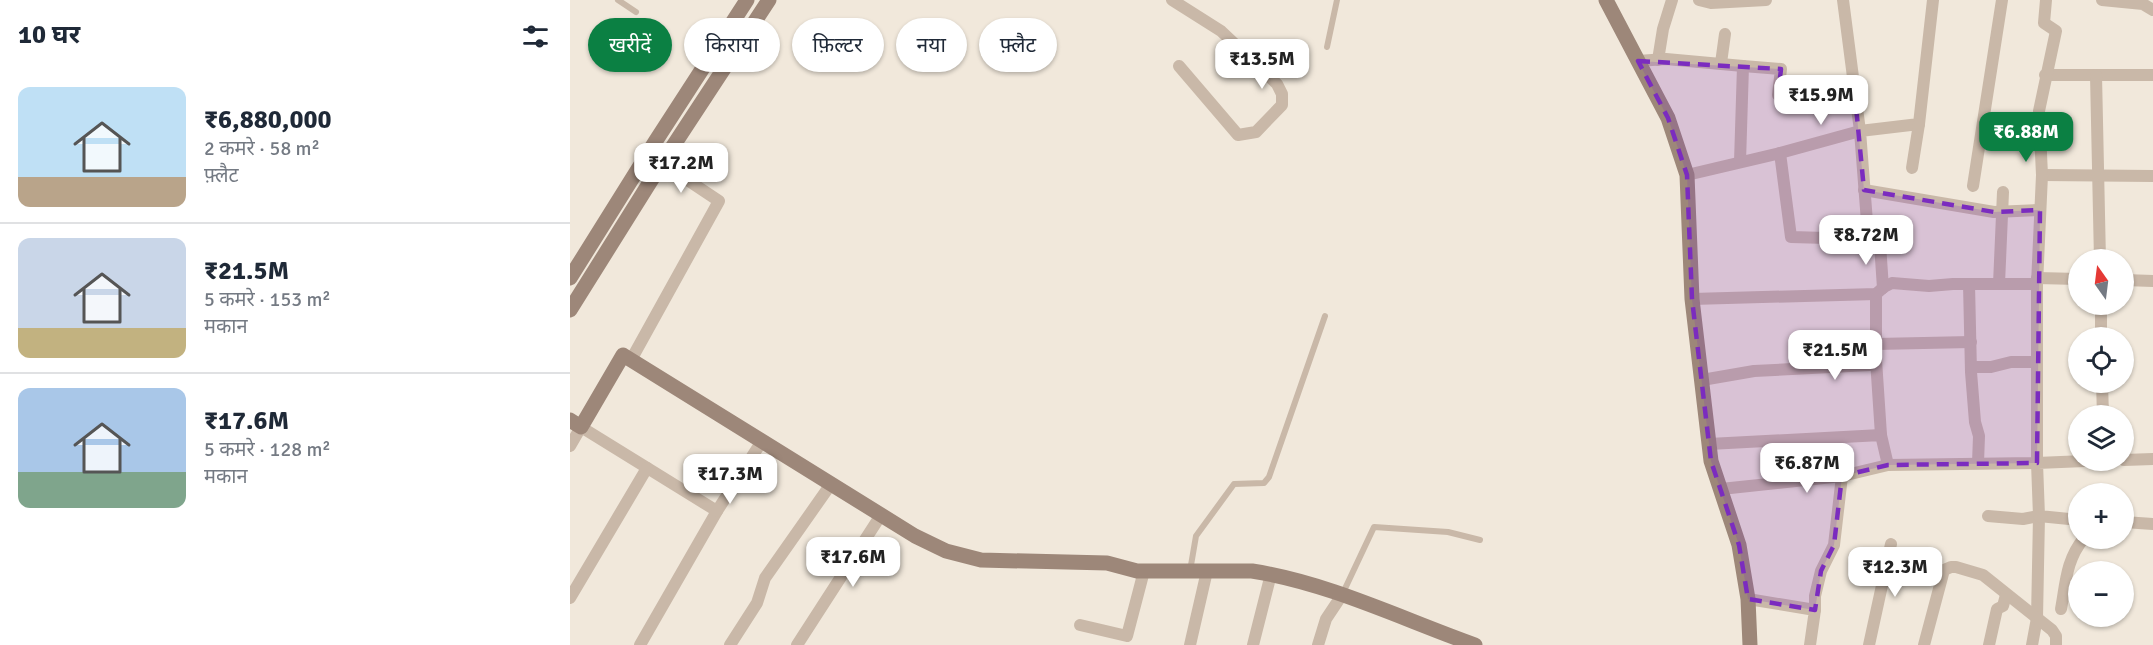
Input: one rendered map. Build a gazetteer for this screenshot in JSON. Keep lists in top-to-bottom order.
{
  "north": "top",
  "page": {
    "heading": "10 घर",
    "chip": [
      "खरीदें",
      "किराया",
      "फ़िल्टर",
      "नया",
      "फ़्लैट"
    ],
    "price": [
      "₹13.5M",
      "₹15.9M",
      "₹6.88M",
      "₹17.2M",
      "₹8.72M",
      "₹21.5M",
      "₹6.87M",
      "₹17.3M",
      "₹17.6M",
      "₹12.3M"
    ],
    "list": [
      {
        "name": "₹6,880,000",
        "note": "2 कमरे · 58 m² · फ़्लैट"
      },
      {
        "name": "₹21.5M",
        "note": "5 कमरे · 153 m² · मकान"
      },
      {
        "name": "₹17.6M",
        "note": "5 कमरे · 128 m² · मकान"
      }
    ],
    "map_buttons": ["+", "−"]
  }
}
